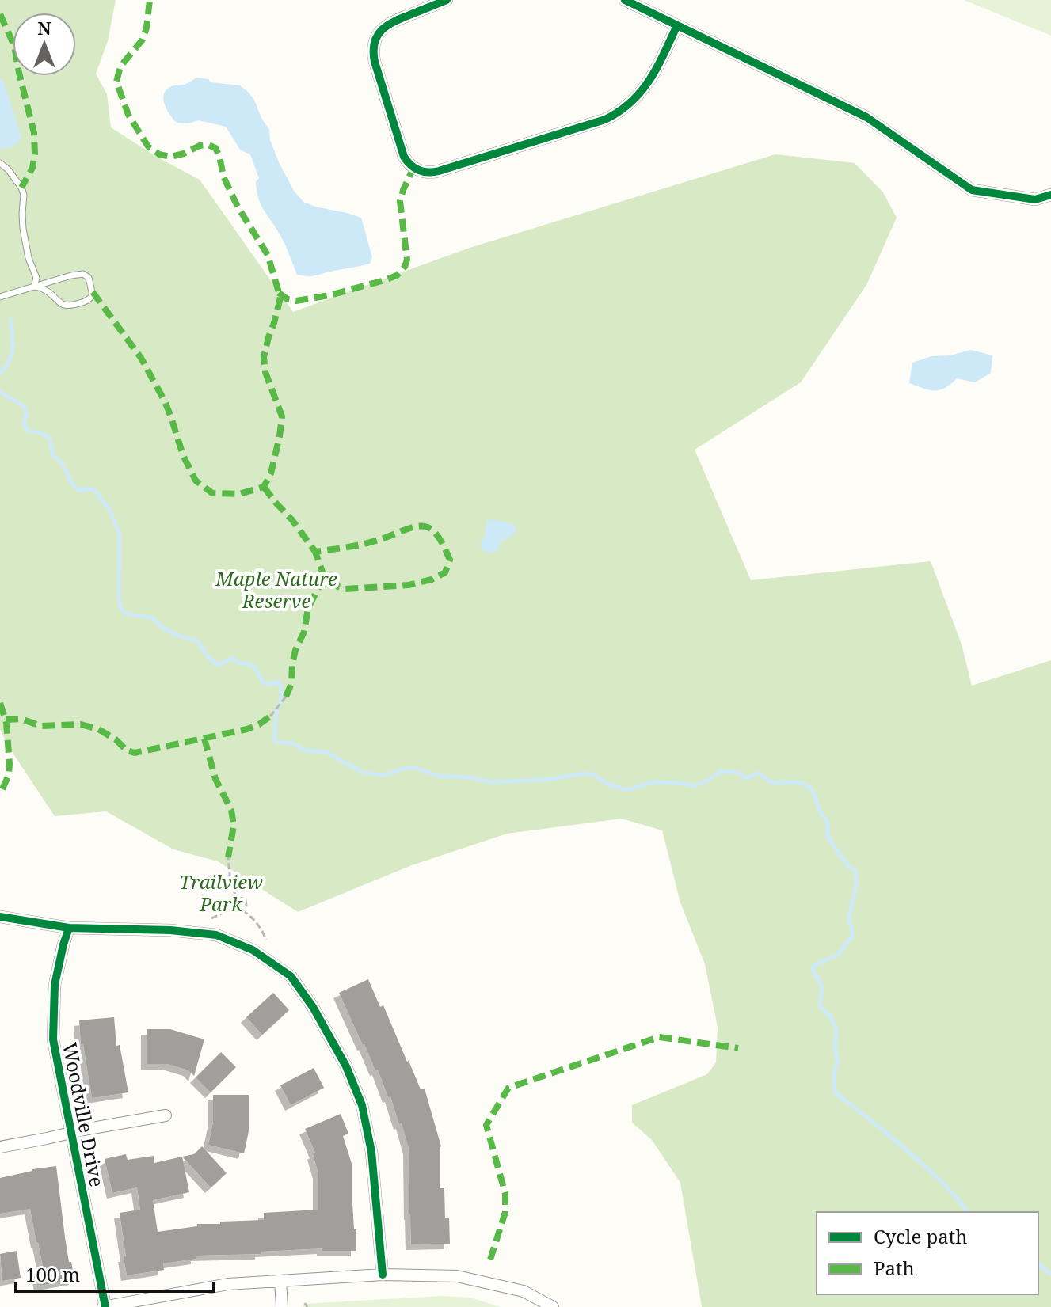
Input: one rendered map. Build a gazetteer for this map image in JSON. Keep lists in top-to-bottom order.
{
  "streets": {
    "street": ["Woodville Drive"]
  },
  "parks": ["Maple Nature Reserve", "Trailview Park"],
  "legend": ["Cycle path", "Path"],
  "scale_bar": "100 m",
  "north": "top"
}
